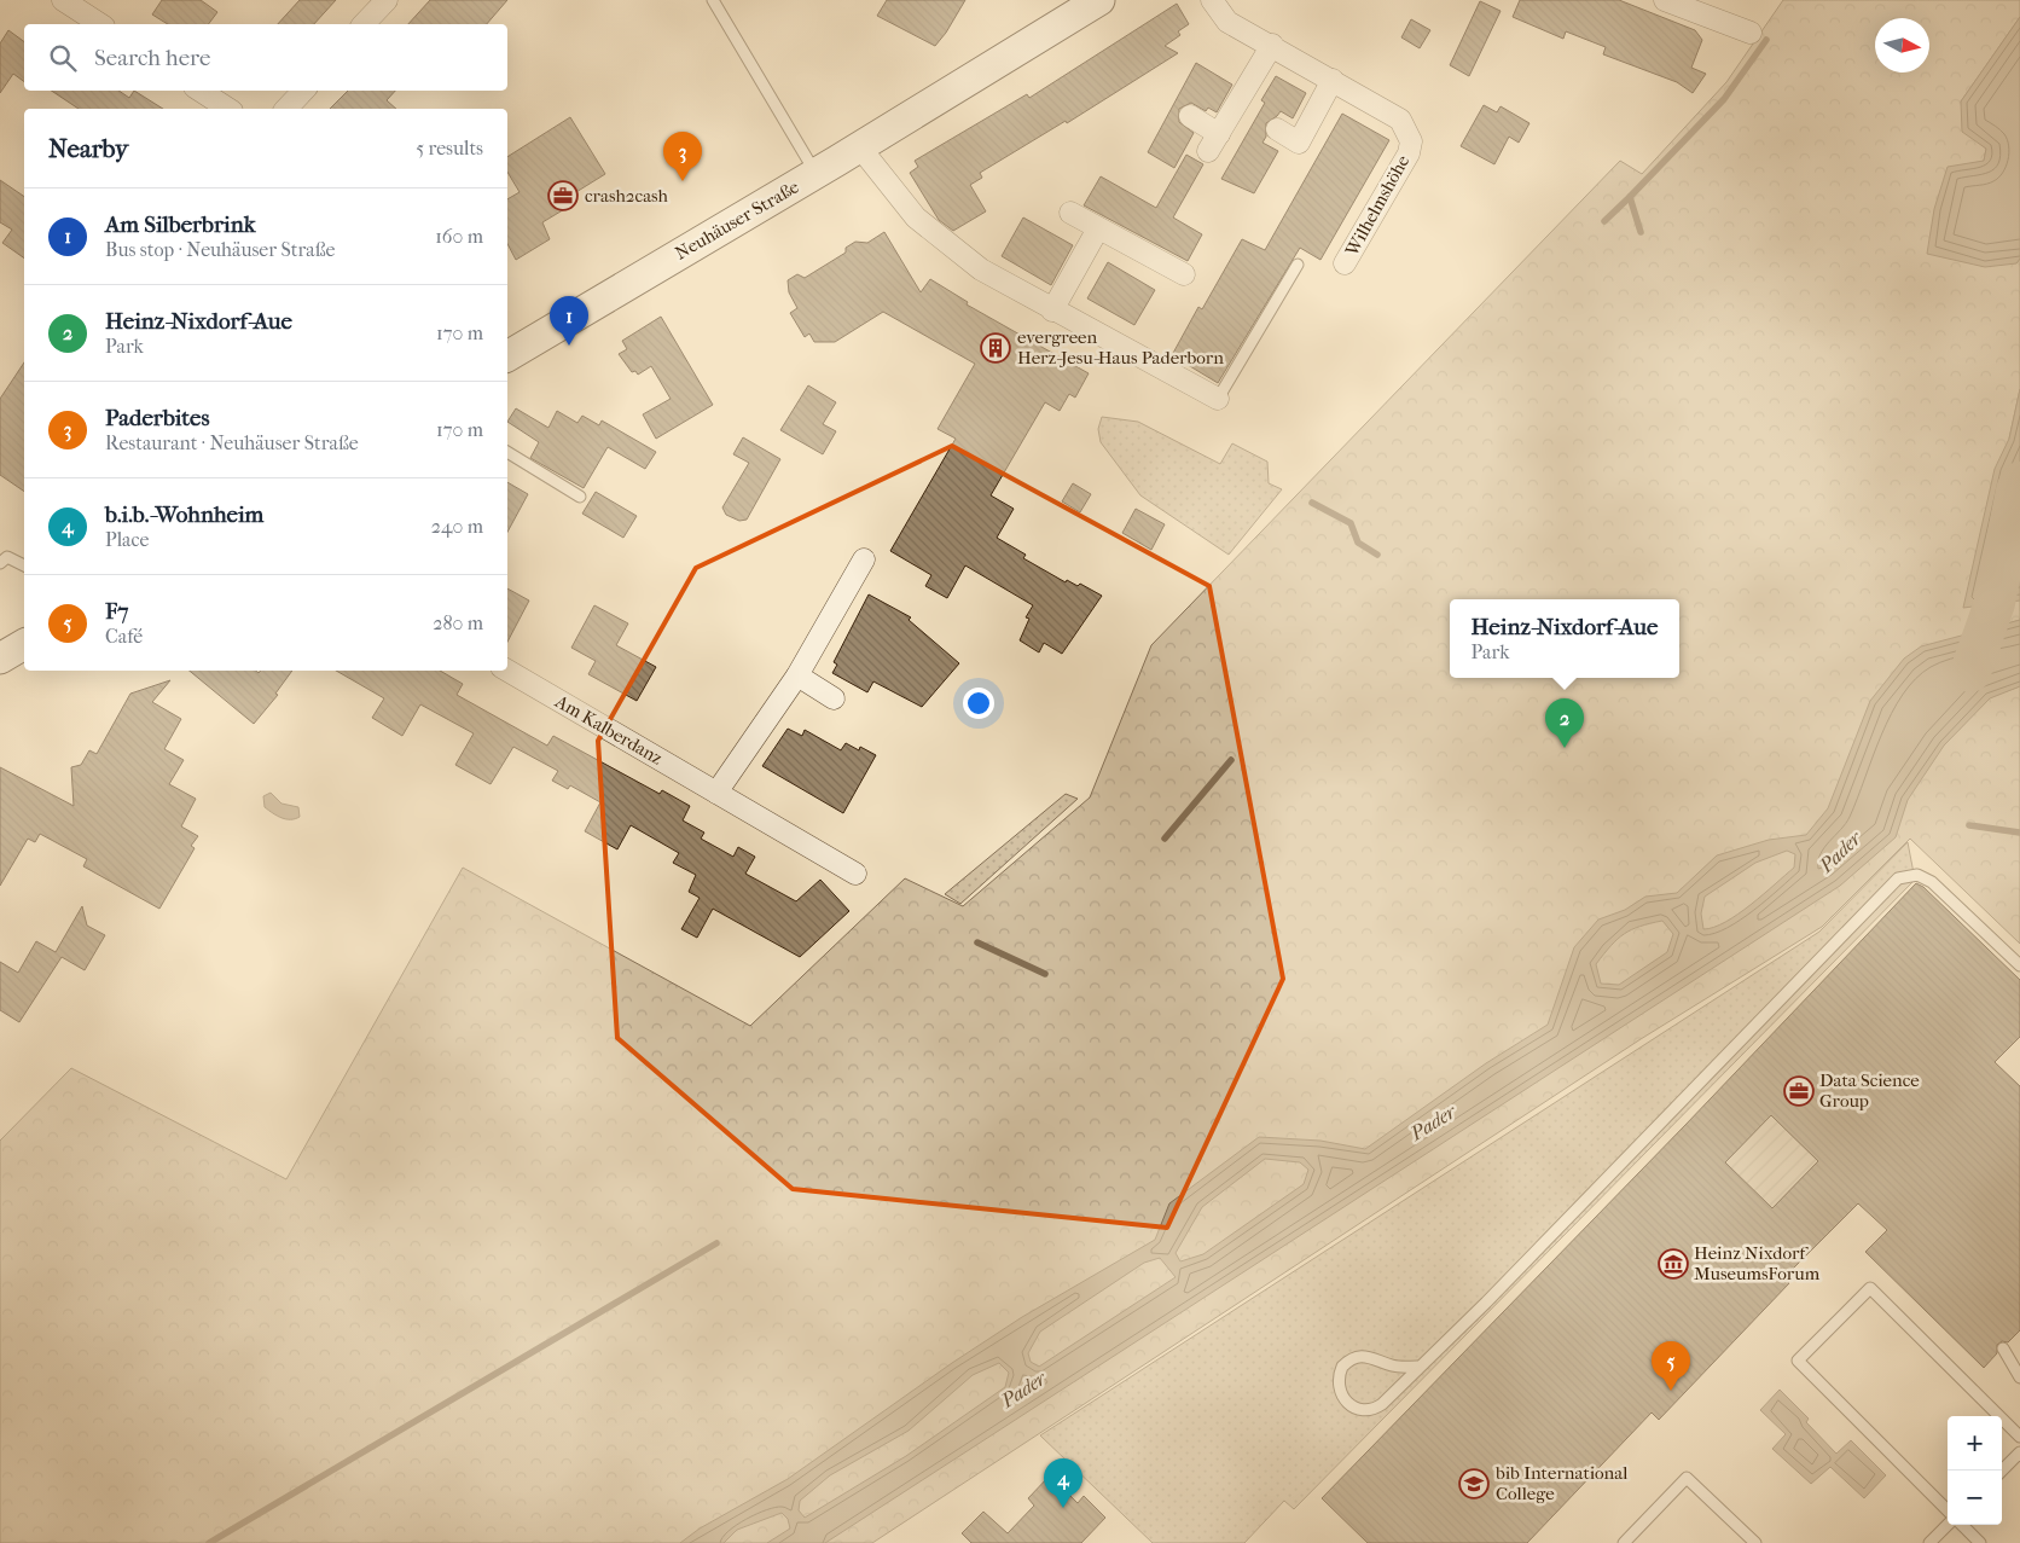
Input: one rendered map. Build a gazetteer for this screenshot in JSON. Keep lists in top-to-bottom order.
{
  "streets": {
    "main road": ["Neuhäuser Straße"],
    "street": ["Wilhelmshöhe", "Am Kalberdanz"]
  },
  "water": ["Pader"],
  "places": {
    "office": ["crash2cash", "Data Science Group"],
    "building": ["evergreen Herz-Jesu-Haus Paderborn"],
    "museum": ["Heinz Nixdorf MuseumsForum"],
    "school or university": ["bib International College"]
  },
  "north": "right",
  "page": {
    "search": "Search here",
    "heading": ["Nearby", "5 results"],
    "pins": [
      "3",
      "1",
      "2",
      "5",
      "4"
    ],
    "list": [
      {
        "mark": "1",
        "name": "Am Silberbrink",
        "note": "Bus stop · Neuhäuser Straße",
        "value": "160 m"
      },
      {
        "mark": "2",
        "name": "Heinz-Nixdorf-Aue",
        "note": "Park",
        "value": "170 m"
      },
      {
        "mark": "3",
        "name": "Paderbites",
        "note": "Restaurant · Neuhäuser Straße",
        "value": "170 m"
      },
      {
        "mark": "4",
        "name": "b.i.b.-Wohnheim",
        "note": "Place",
        "value": "240 m"
      },
      {
        "mark": "5",
        "name": "F7",
        "note": "Café",
        "value": "280 m"
      }
    ],
    "popup": ["Heinz-Nixdorf-Aue", "Park"],
    "map_buttons": ["+", "−"]
  }
}
